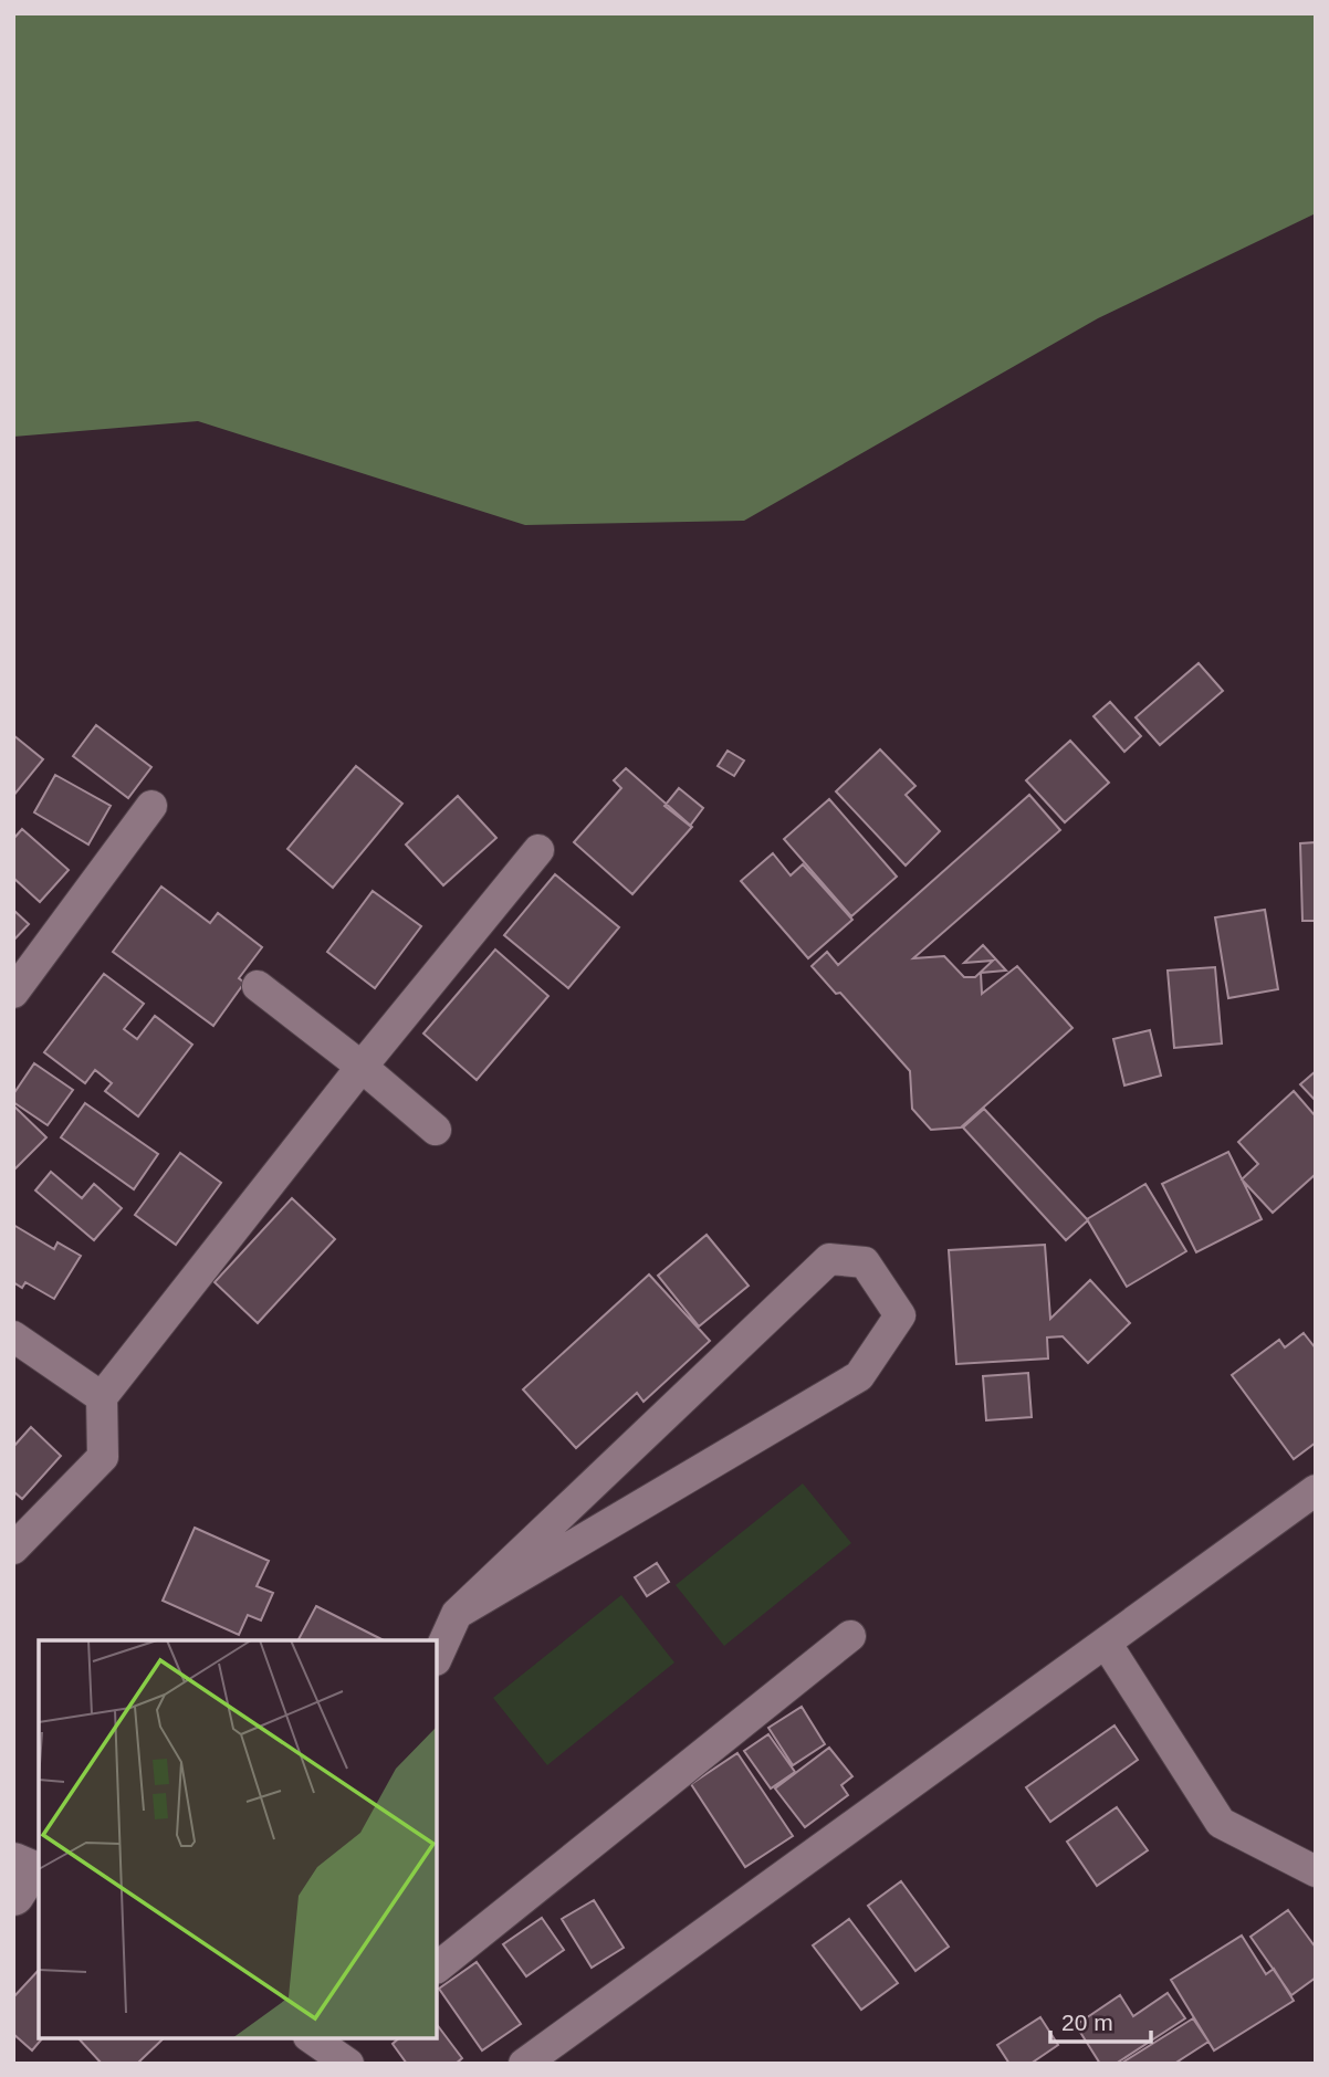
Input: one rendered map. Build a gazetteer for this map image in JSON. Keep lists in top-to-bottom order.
{
  "scale_bar": "20 m"
}
